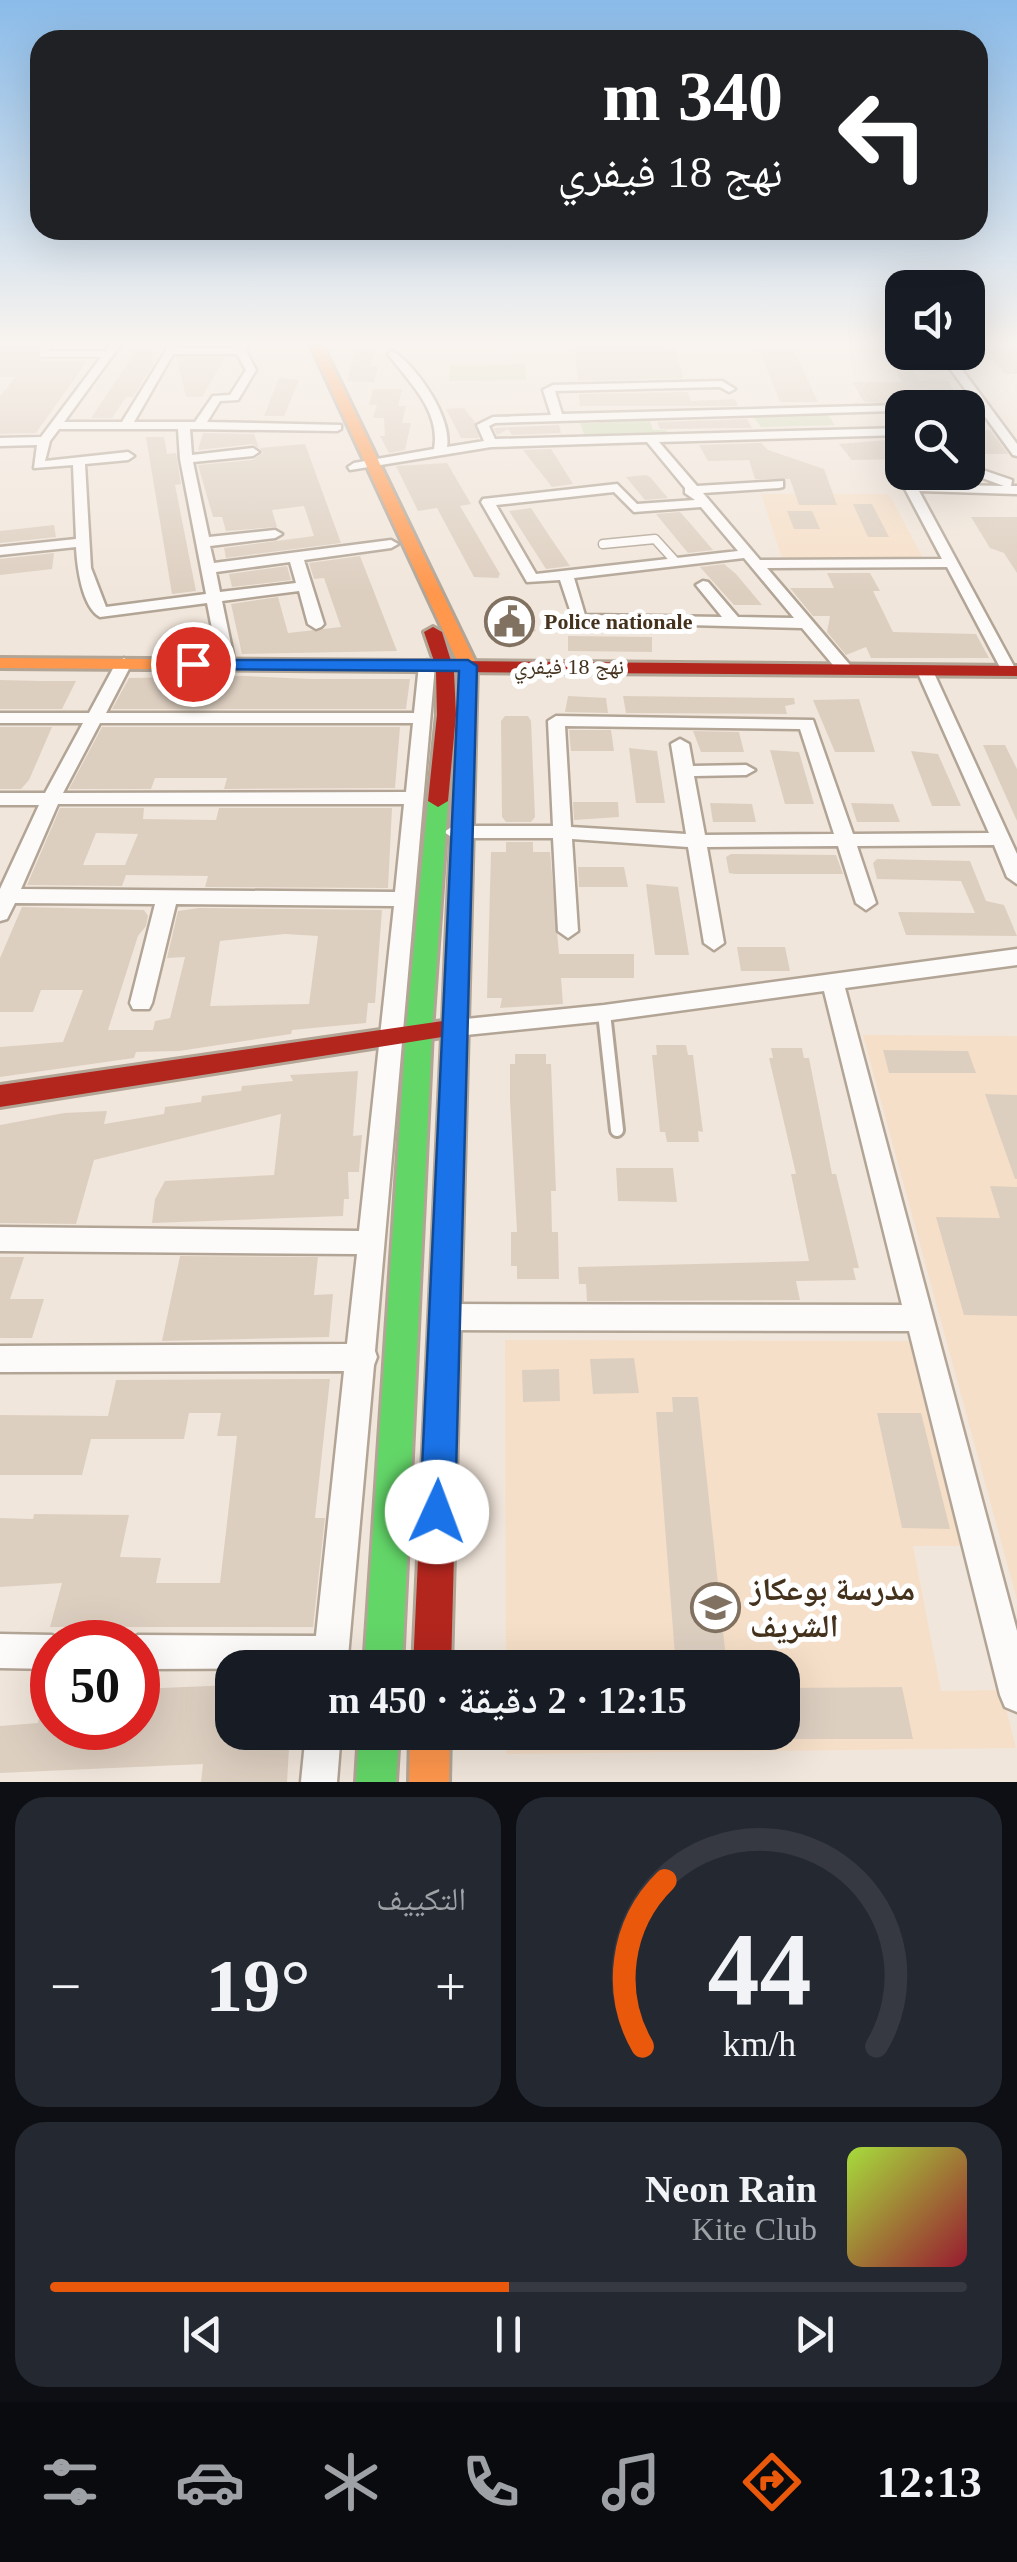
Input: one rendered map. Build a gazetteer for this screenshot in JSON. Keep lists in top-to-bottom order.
{
  "streets": {
    "main road": ["نهج 18 فيفري"]
  },
  "places": {
    "public building": ["Police nationale"],
    "school or university": ["مدرسة بوعكاز الشريف"]
  },
  "page": {
    "turn": ["340 m", "نهج 18 فيفري"],
    "limit": "50",
    "trip": "12:15 · 2 دقيقة · 450 m",
    "tile": "التكييف",
    "heat": ["−", "19°", "+"],
    "song": ["Neon Rain", "Kite Club"],
    "tabs": "12:13",
    "gauge": ["44", "km/h"]
  }
}
